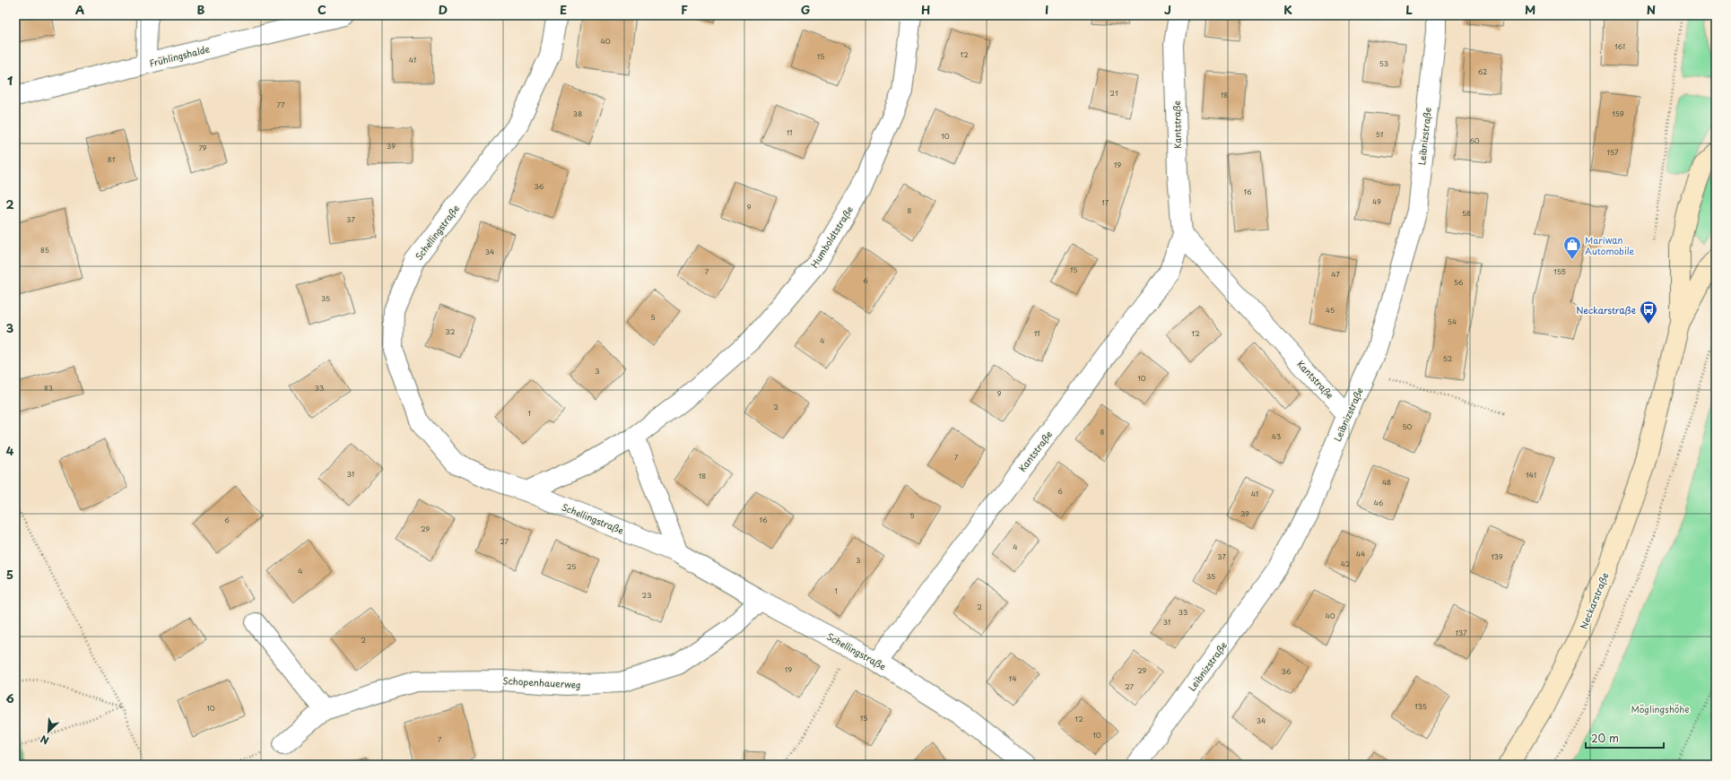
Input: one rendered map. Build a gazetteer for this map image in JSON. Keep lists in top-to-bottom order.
{
  "streets": {
    "main road": ["Neckarstraße"],
    "street": [
      "Frühlingshalde",
      "Kantstraße",
      "Leibnizstraße",
      "Schellingstraße",
      "Humboldtstraße",
      "Schopenhauerweg"
    ]
  },
  "crossings": [
    ["Kantstraße", "Leibnizstraße"],
    ["Kantstraße", "Schellingstraße"],
    ["Schellingstraße", "Schopenhauerweg"]
  ],
  "parks": ["Möglingshöhe"],
  "places": {
    "shop": ["Mariwan Automobile"],
    "bus stop": ["Neckarstraße"]
  },
  "house_numbers": [
    "40",
    "161",
    "12",
    "15",
    "41",
    "53",
    "62",
    "21",
    "18",
    "77",
    "38",
    "159",
    "11",
    "51",
    "10",
    "60",
    "39",
    "79",
    "157",
    "81",
    "19",
    "36",
    "16",
    "49",
    "17",
    "9",
    "8",
    "58",
    "37",
    "85",
    "34",
    "15",
    "7",
    "155",
    "47",
    "6",
    "56",
    "35",
    "45",
    "5",
    "54",
    "32",
    "11",
    "12",
    "4",
    "52",
    "3",
    "10",
    "83",
    "33",
    "9",
    "2",
    "1",
    "50",
    "8",
    "43",
    "7",
    "31",
    "141",
    "18",
    "48",
    "6",
    "41",
    "46",
    "39",
    "5",
    "6",
    "16",
    "29",
    "27",
    "4",
    "44",
    "37",
    "139",
    "3",
    "42",
    "25",
    "4",
    "35",
    "1",
    "23",
    "2",
    "33",
    "40",
    "31",
    "137",
    "2",
    "19",
    "29",
    "36",
    "14",
    "27",
    "135",
    "10",
    "15",
    "12",
    "34",
    "10",
    "7"
  ],
  "scale_bar": "20 m",
  "north": "bottom left",
  "grid": {
    "columns": [
      "A",
      "B",
      "C",
      "D",
      "E",
      "F",
      "G",
      "H",
      "I",
      "J",
      "K",
      "L",
      "M",
      "N"
    ],
    "rows": [
      "1",
      "2",
      "3",
      "4",
      "5",
      "6"
    ]
  }
}
